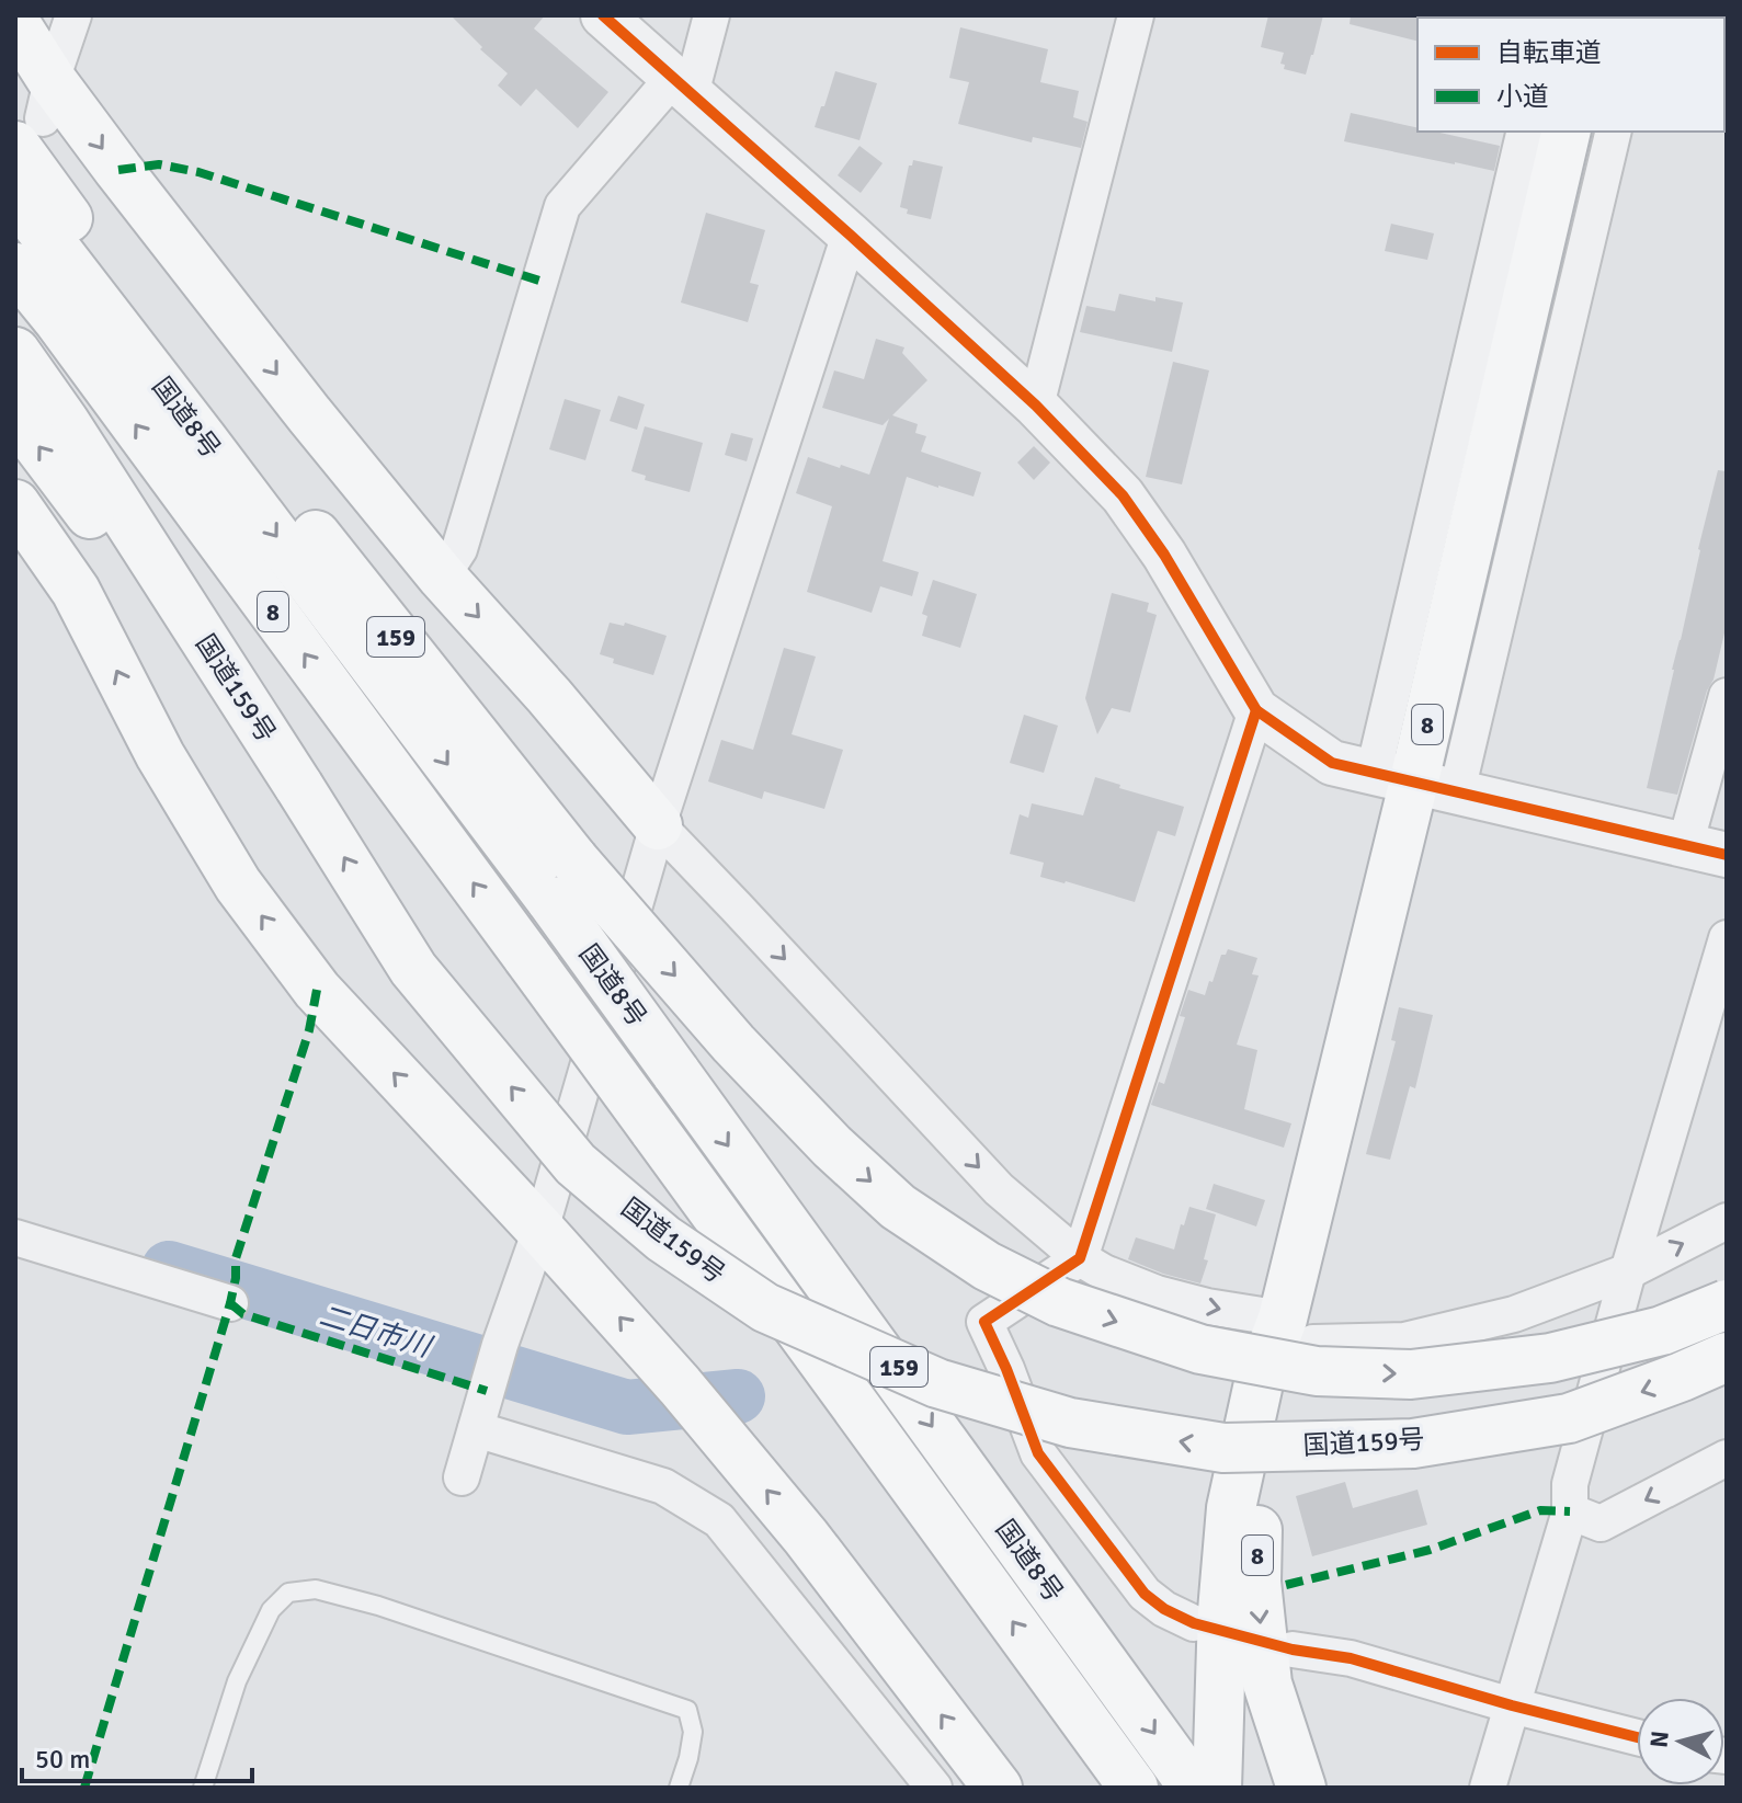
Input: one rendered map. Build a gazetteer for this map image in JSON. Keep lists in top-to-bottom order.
{
  "streets": {
    "highway": [
      "国道8号",
      "8",
      "159",
      "国道159号"
    ]
  },
  "crossings": [
    ["国道8号", "159"]
  ],
  "water": ["二日市川"],
  "legend": ["自転車道", "小道"],
  "scale_bar": "50 m",
  "north": "left"
}
